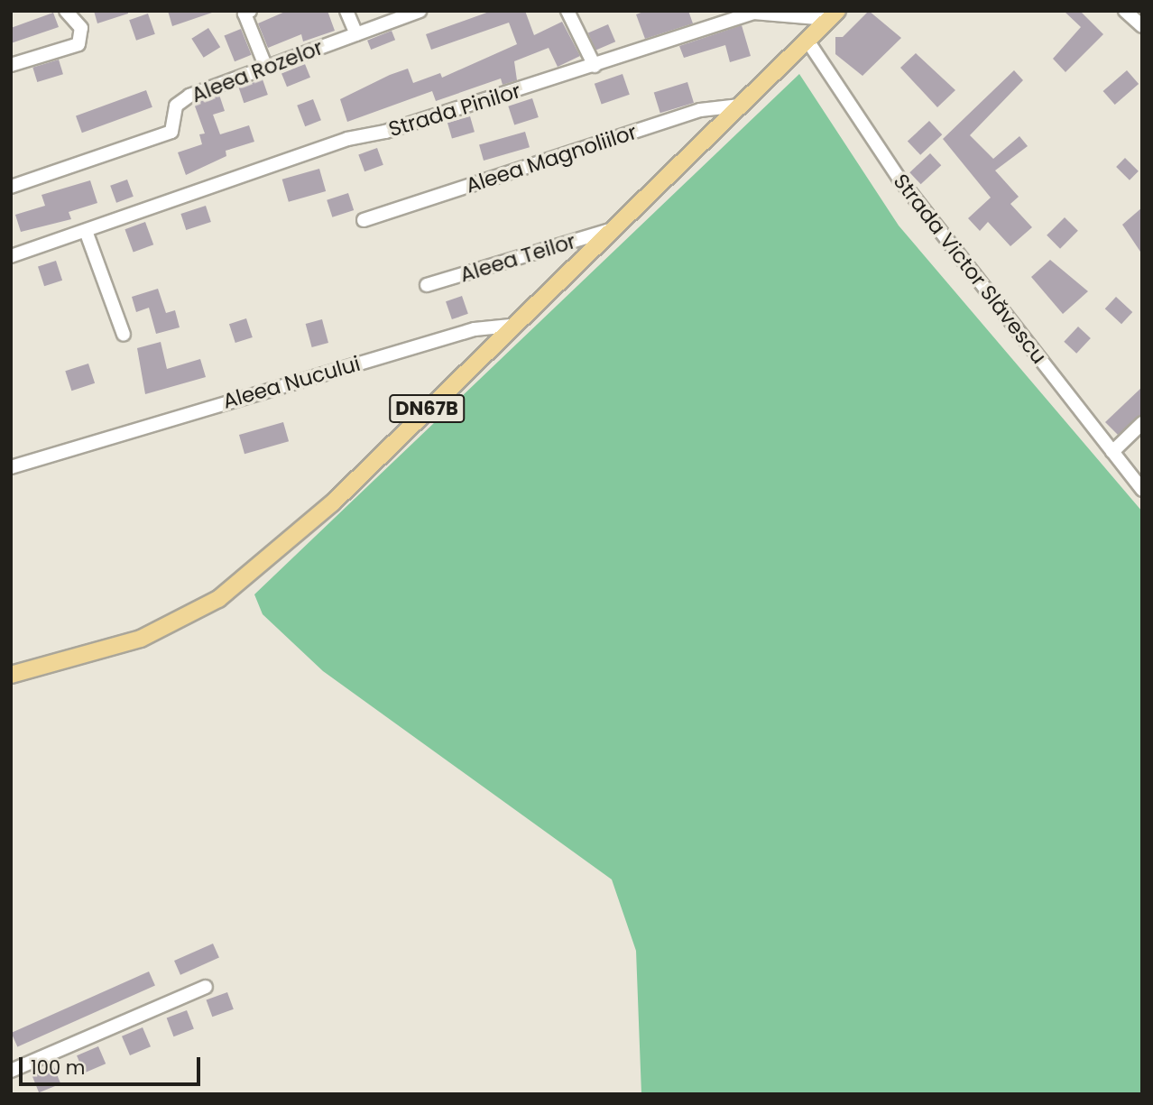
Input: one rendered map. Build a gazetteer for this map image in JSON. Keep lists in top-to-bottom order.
{
  "streets": {
    "main road": ["DN67B"],
    "street": [
      "Aleea Rozelor",
      "Strada Pinilor",
      "Aleea Magnoliilor",
      "Aleea Teilor",
      "Strada Victor Slăvescu",
      "Aleea Nucului"
    ]
  },
  "crossings": [
    ["Strada Pinilor", "DN67B"],
    ["Aleea Magnoliilor", "DN67B"],
    ["Aleea Teilor", "DN67B"],
    ["Strada Victor Slăvescu", "DN67B"],
    ["Aleea Nucului", "DN67B"]
  ],
  "scale_bar": "100 m"
}
